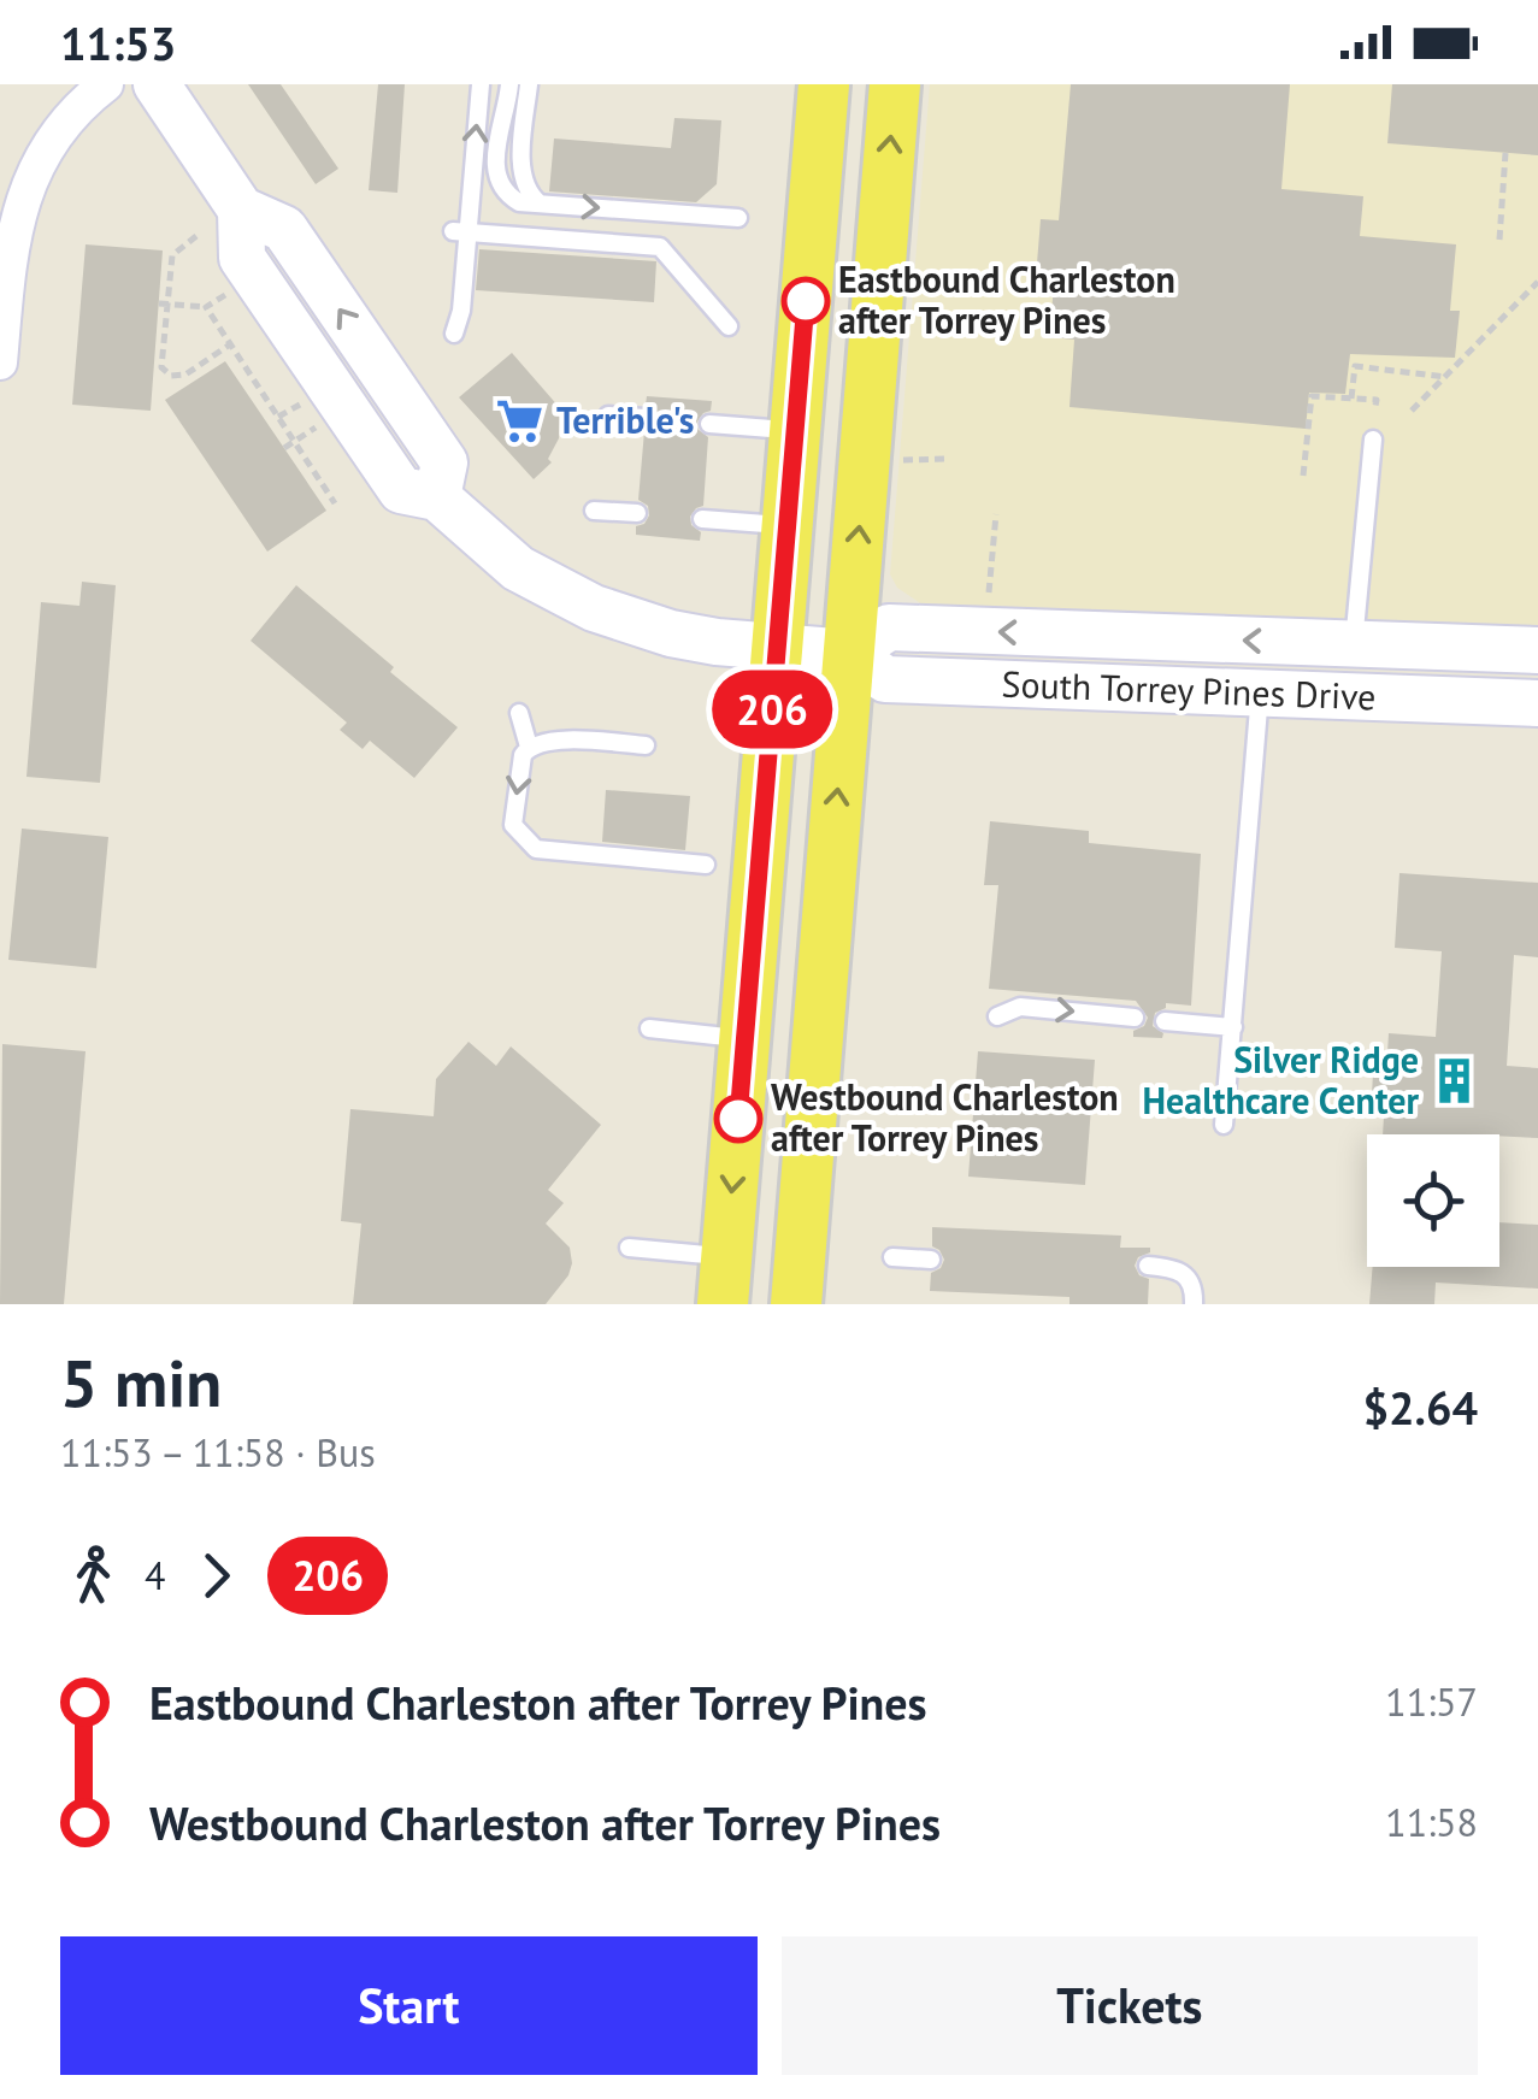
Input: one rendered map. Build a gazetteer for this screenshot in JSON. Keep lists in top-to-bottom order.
{
  "streets": {
    "main road": ["South Torrey Pines Drive"]
  },
  "places": {
    "other": ["Eastbound Charleston after Torrey Pines", "Westbound Charleston after Torrey Pines"],
    "supermarket": ["Terrible's"],
    "building": ["Silver Ridge Healthcare Center"]
  },
  "lines": ["bus line 206"],
  "page": {
    "status": "11:53",
    "on_map": "206",
    "heading": ["5 min", "11:53 – 11:58 · Bus", "$2.64"],
    "legs": ["4", "206"],
    "list": [
      {
        "name": "Eastbound Charleston after Torrey Pines",
        "value": "11:57"
      },
      {
        "name": "Westbound Charleston after Torrey Pines",
        "value": "11:58"
      }
    ],
    "buttons": ["Start", "Tickets"]
  }
}
